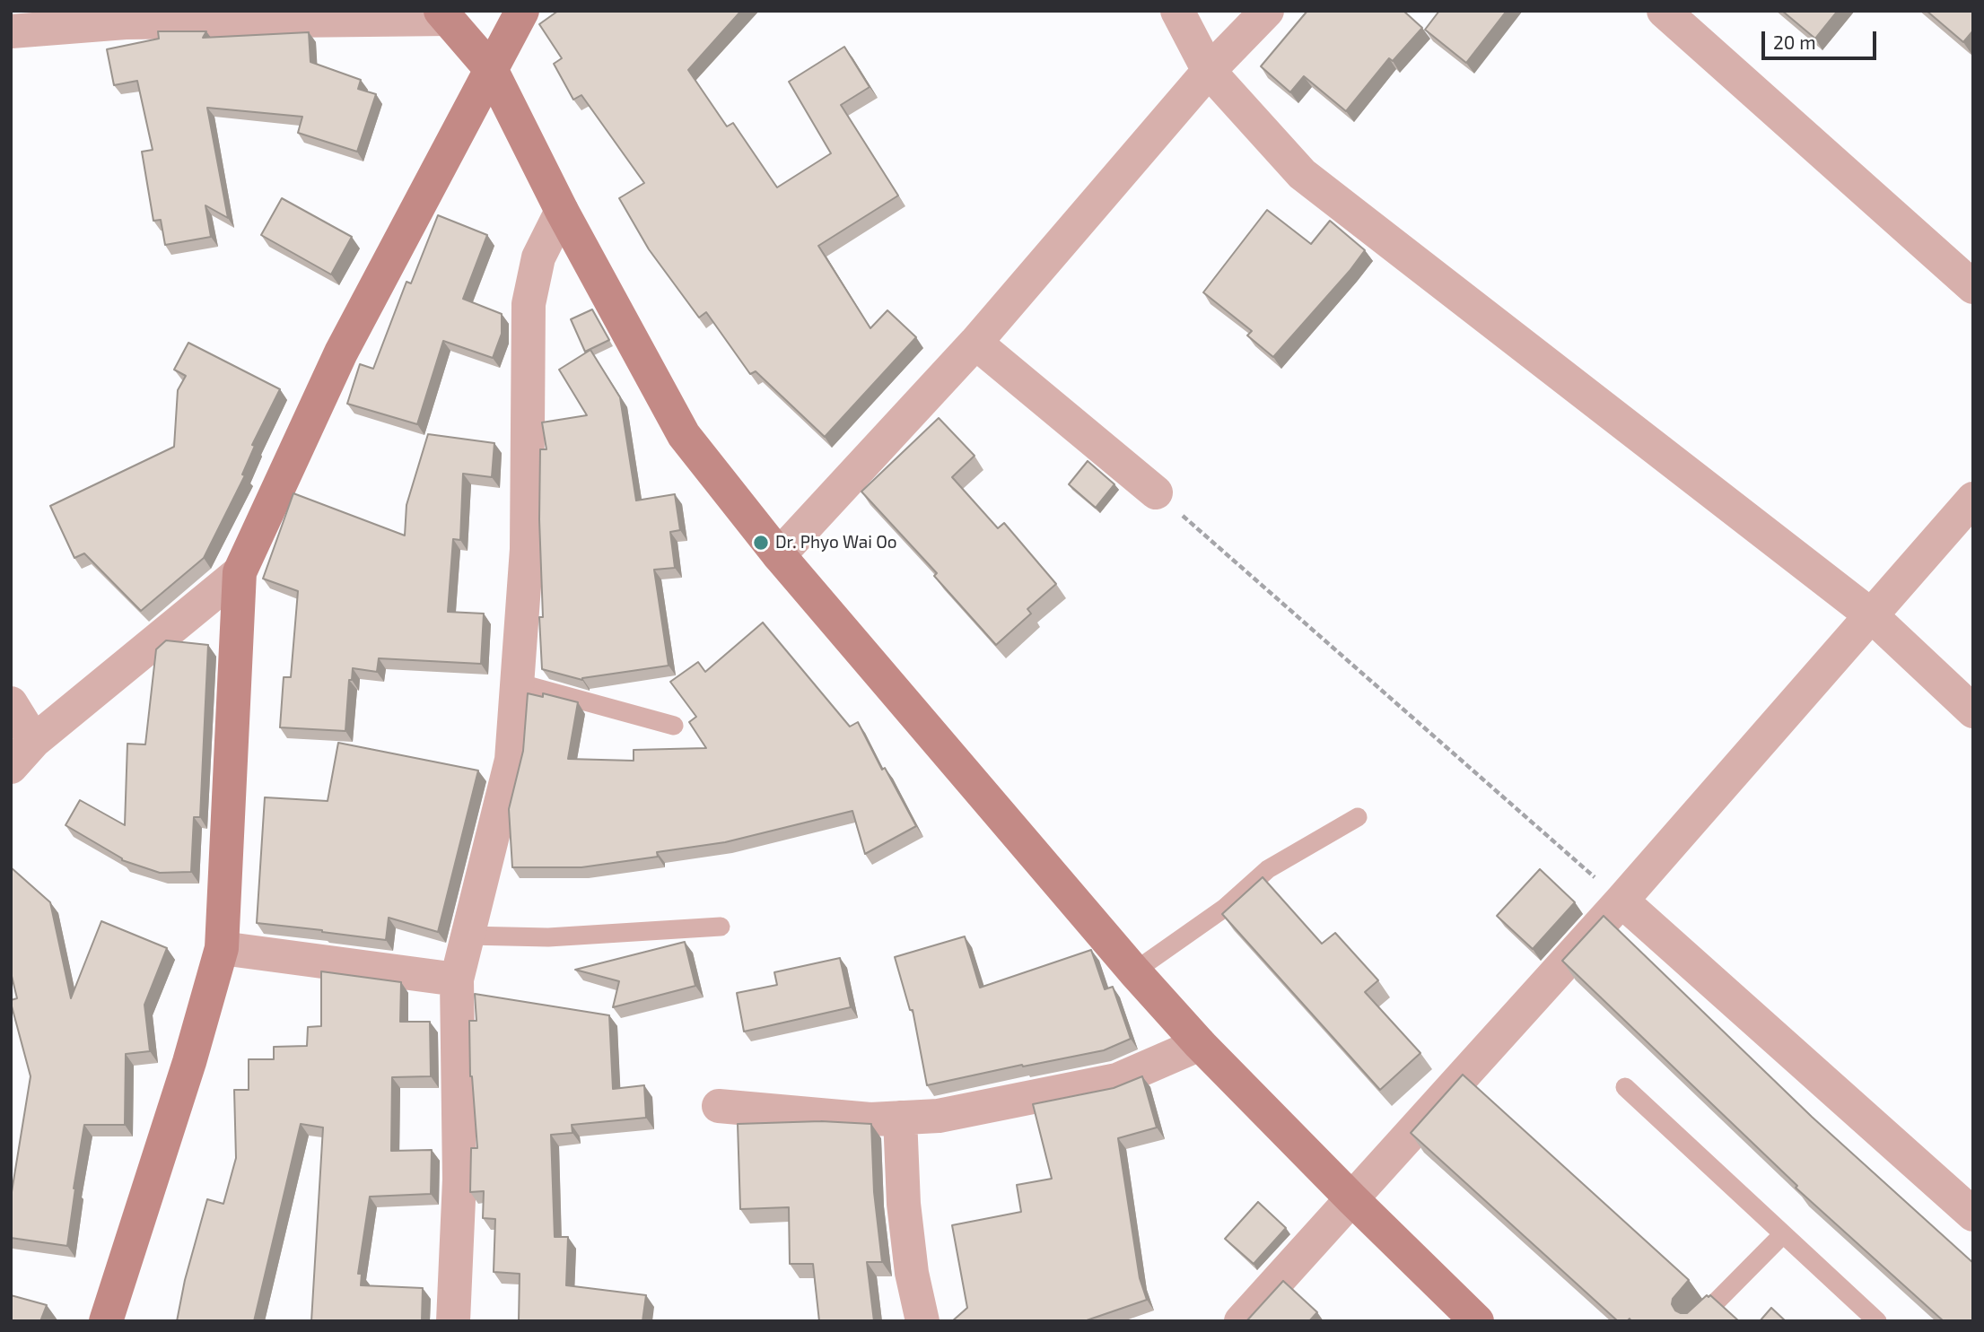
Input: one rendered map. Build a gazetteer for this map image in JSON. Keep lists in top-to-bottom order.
{
  "places": ["Dr. Phyo Wai Oo"],
  "scale_bar": "20 m"
}
